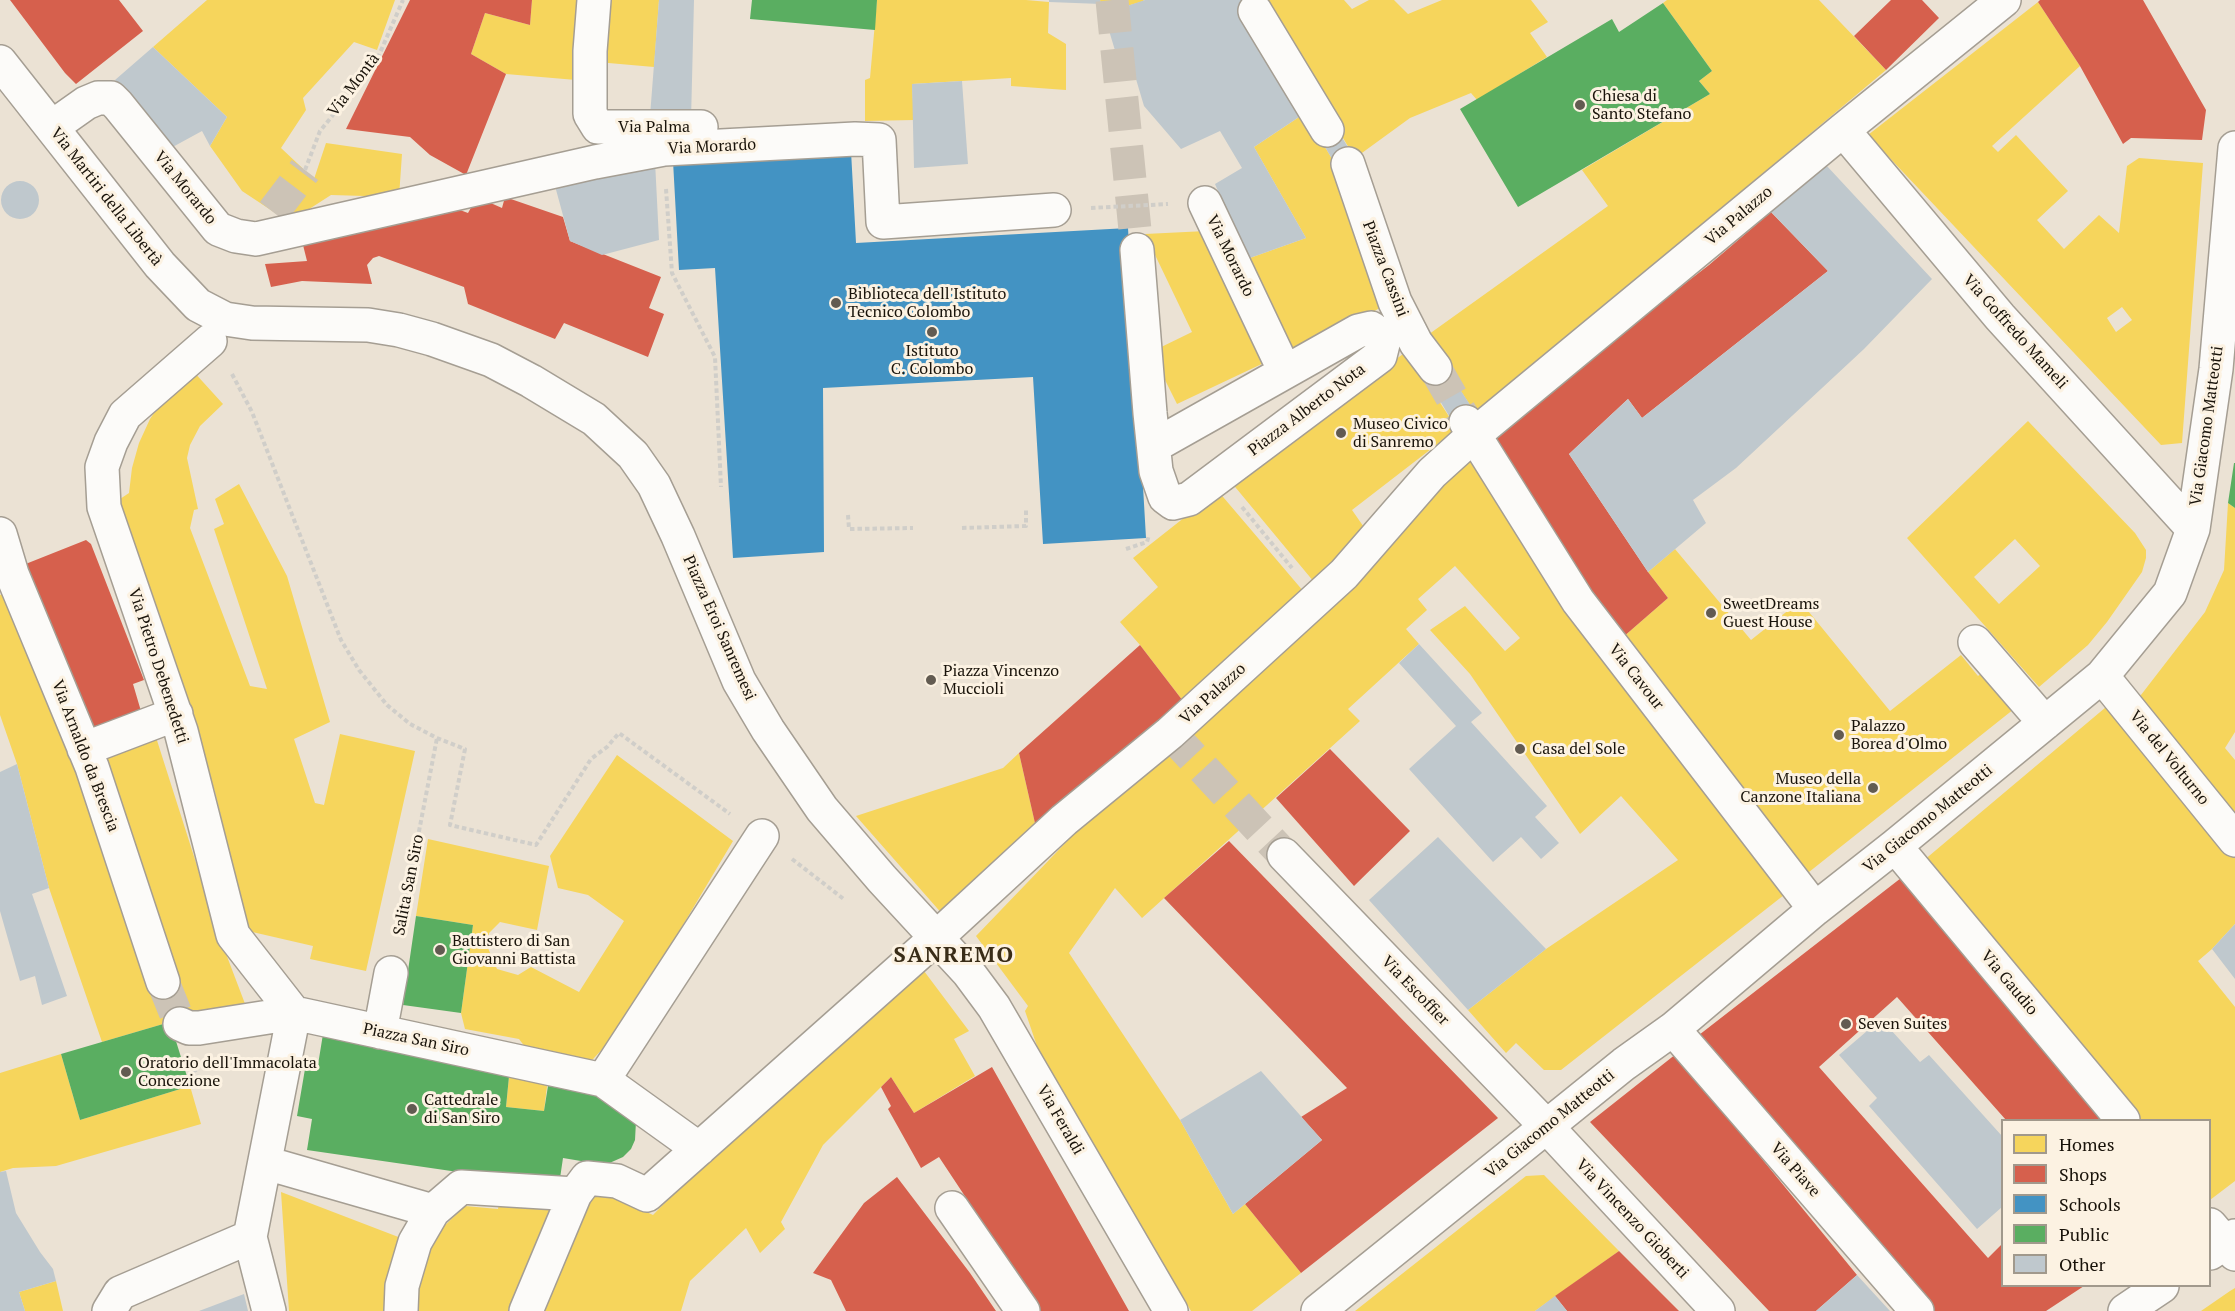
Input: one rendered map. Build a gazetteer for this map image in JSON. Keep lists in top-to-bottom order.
{
  "streets": {
    "street": [
      "Via Palma",
      "Via Morardo",
      "Via Martiri della Libertà",
      "Via Palazzo",
      "Piazza Cassini",
      "Via Goffredo Mameli",
      "Piazza Alberto Nota",
      "Via Giacomo Matteotti",
      "Piazza Eroi Sanremesi",
      "Via Pietro Debenedetti",
      "Via Cavour",
      "Via Arnaldo da Brescia",
      "Via del Volturno",
      "Via Gaudio",
      "Via Escoffier",
      "Piazza San Siro",
      "Via Feraldi",
      "Via Piave",
      "Via Vincenzo Gioberti"
    ],
    "path": ["Via Montà", "Salita San Siro"]
  },
  "crossings": [
    ["Via Palma", "Via Morardo"],
    ["Via Morardo", "Via Martiri della Libertà"],
    ["Via Martiri della Libertà", "Piazza Eroi Sanremesi"],
    ["Via Martiri della Libertà", "Via Pietro Debenedetti"],
    ["Via Palazzo", "Via Goffredo Mameli"],
    ["Via Palazzo", "Piazza Eroi Sanremesi"],
    ["Via Palazzo", "Via Cavour"],
    ["Via Palazzo", "Via Feraldi"],
    ["Via Goffredo Mameli", "Via Giacomo Matteotti"],
    ["Via Giacomo Matteotti", "Via Cavour"],
    ["Via Giacomo Matteotti", "Via del Volturno"],
    ["Via Giacomo Matteotti", "Via Gaudio"],
    ["Via Giacomo Matteotti", "Via Escoffier"],
    ["Via Giacomo Matteotti", "Via Piave"],
    ["Via Giacomo Matteotti", "Via Vincenzo Gioberti"],
    ["Piazza Eroi Sanremesi", "Via Pietro Debenedetti"],
    ["Piazza Eroi Sanremesi", "Via Feraldi"],
    ["Via Pietro Debenedetti", "Piazza San Siro"],
    ["Via Escoffier", "Via Vincenzo Gioberti"]
  ],
  "districts": ["SANREMO"],
  "places": [
    "Chiesa di Santo Stefano",
    "Biblioteca dell'Istituto Tecnico Colombo",
    "Istituto C. Colombo",
    "Museo Civico di Sanremo",
    "SweetDreams Guest House",
    "Piazza Vincenzo Muccioli",
    "Palazzo Borea d'Olmo",
    "Casa del Sole",
    "Museo della Canzone Italiana",
    "Battistero di San Giovanni Battista",
    "Seven Suites",
    "Oratorio dell'Immacolata Concezione",
    "Cattedrale di San Siro"
  ],
  "legend": [
    "Homes",
    "Shops",
    "Schools",
    "Public",
    "Other"
  ]
}
